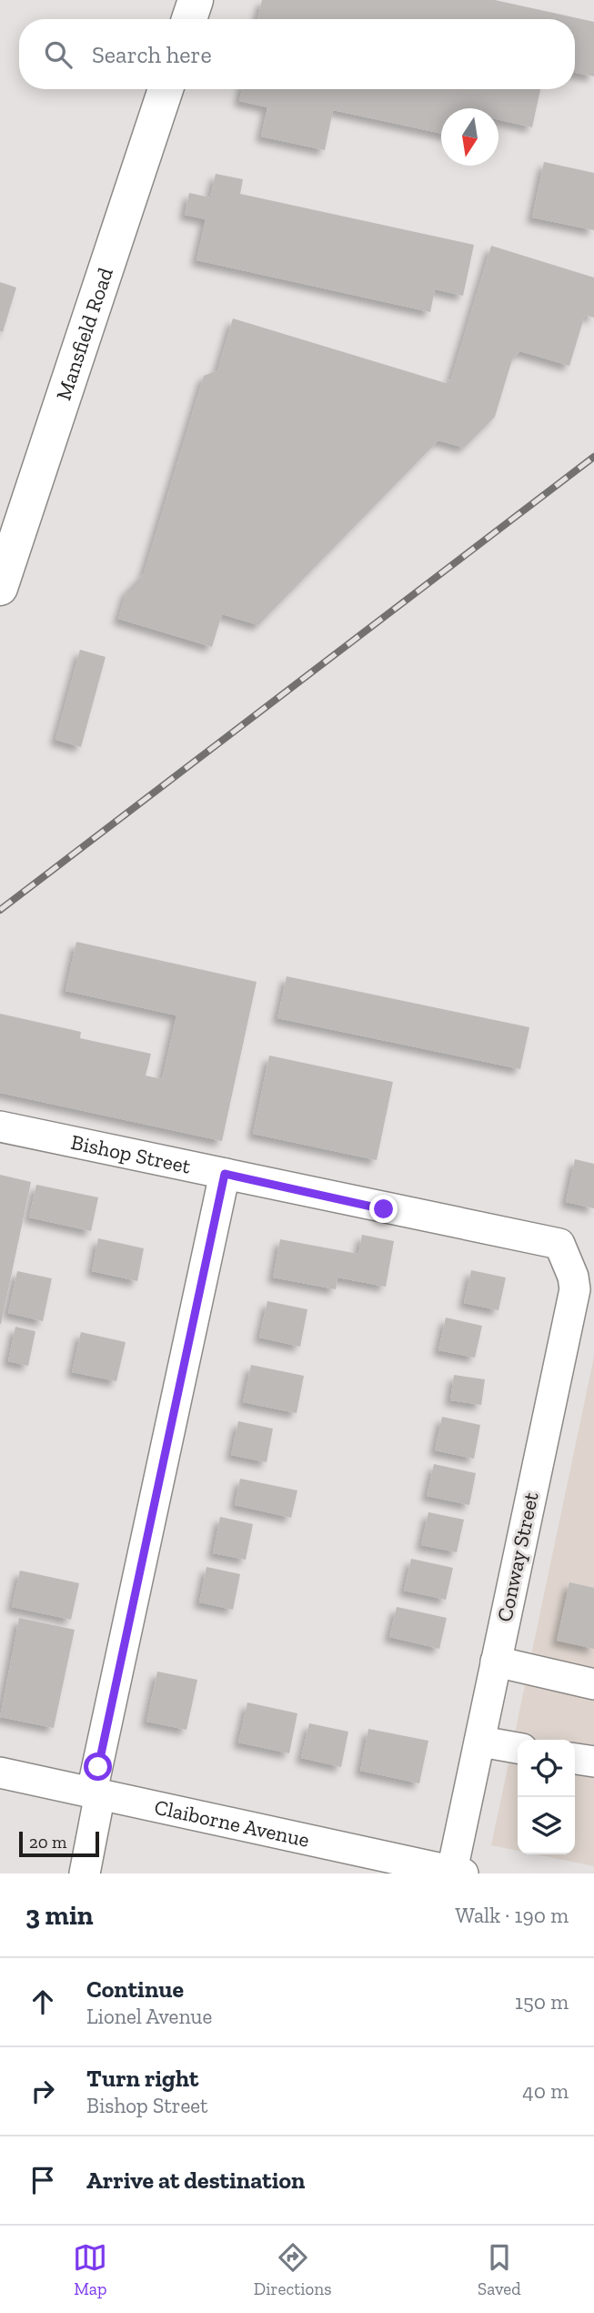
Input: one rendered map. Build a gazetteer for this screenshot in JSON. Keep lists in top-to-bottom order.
{
  "streets": {
    "main road": ["Mansfield Road"],
    "street": ["Bishop Street", "Conway Street", "Claiborne Avenue"]
  },
  "crossings": [
    ["Bishop Street", "Conway Street"],
    ["Conway Street", "Claiborne Avenue"]
  ],
  "scale_bar": "20 m",
  "north": "bottom",
  "page": {
    "search": "Search here",
    "scale": "20 m",
    "heading": ["3 min", "Walk · 190 m"],
    "list": [
      ["Continue", "Lionel Avenue", "150 m"],
      ["Turn right", "Bishop Street", "40 m"],
      "Arrive at destination"
    ],
    "nav": ["Map", "Directions", "Saved"]
  }
}
